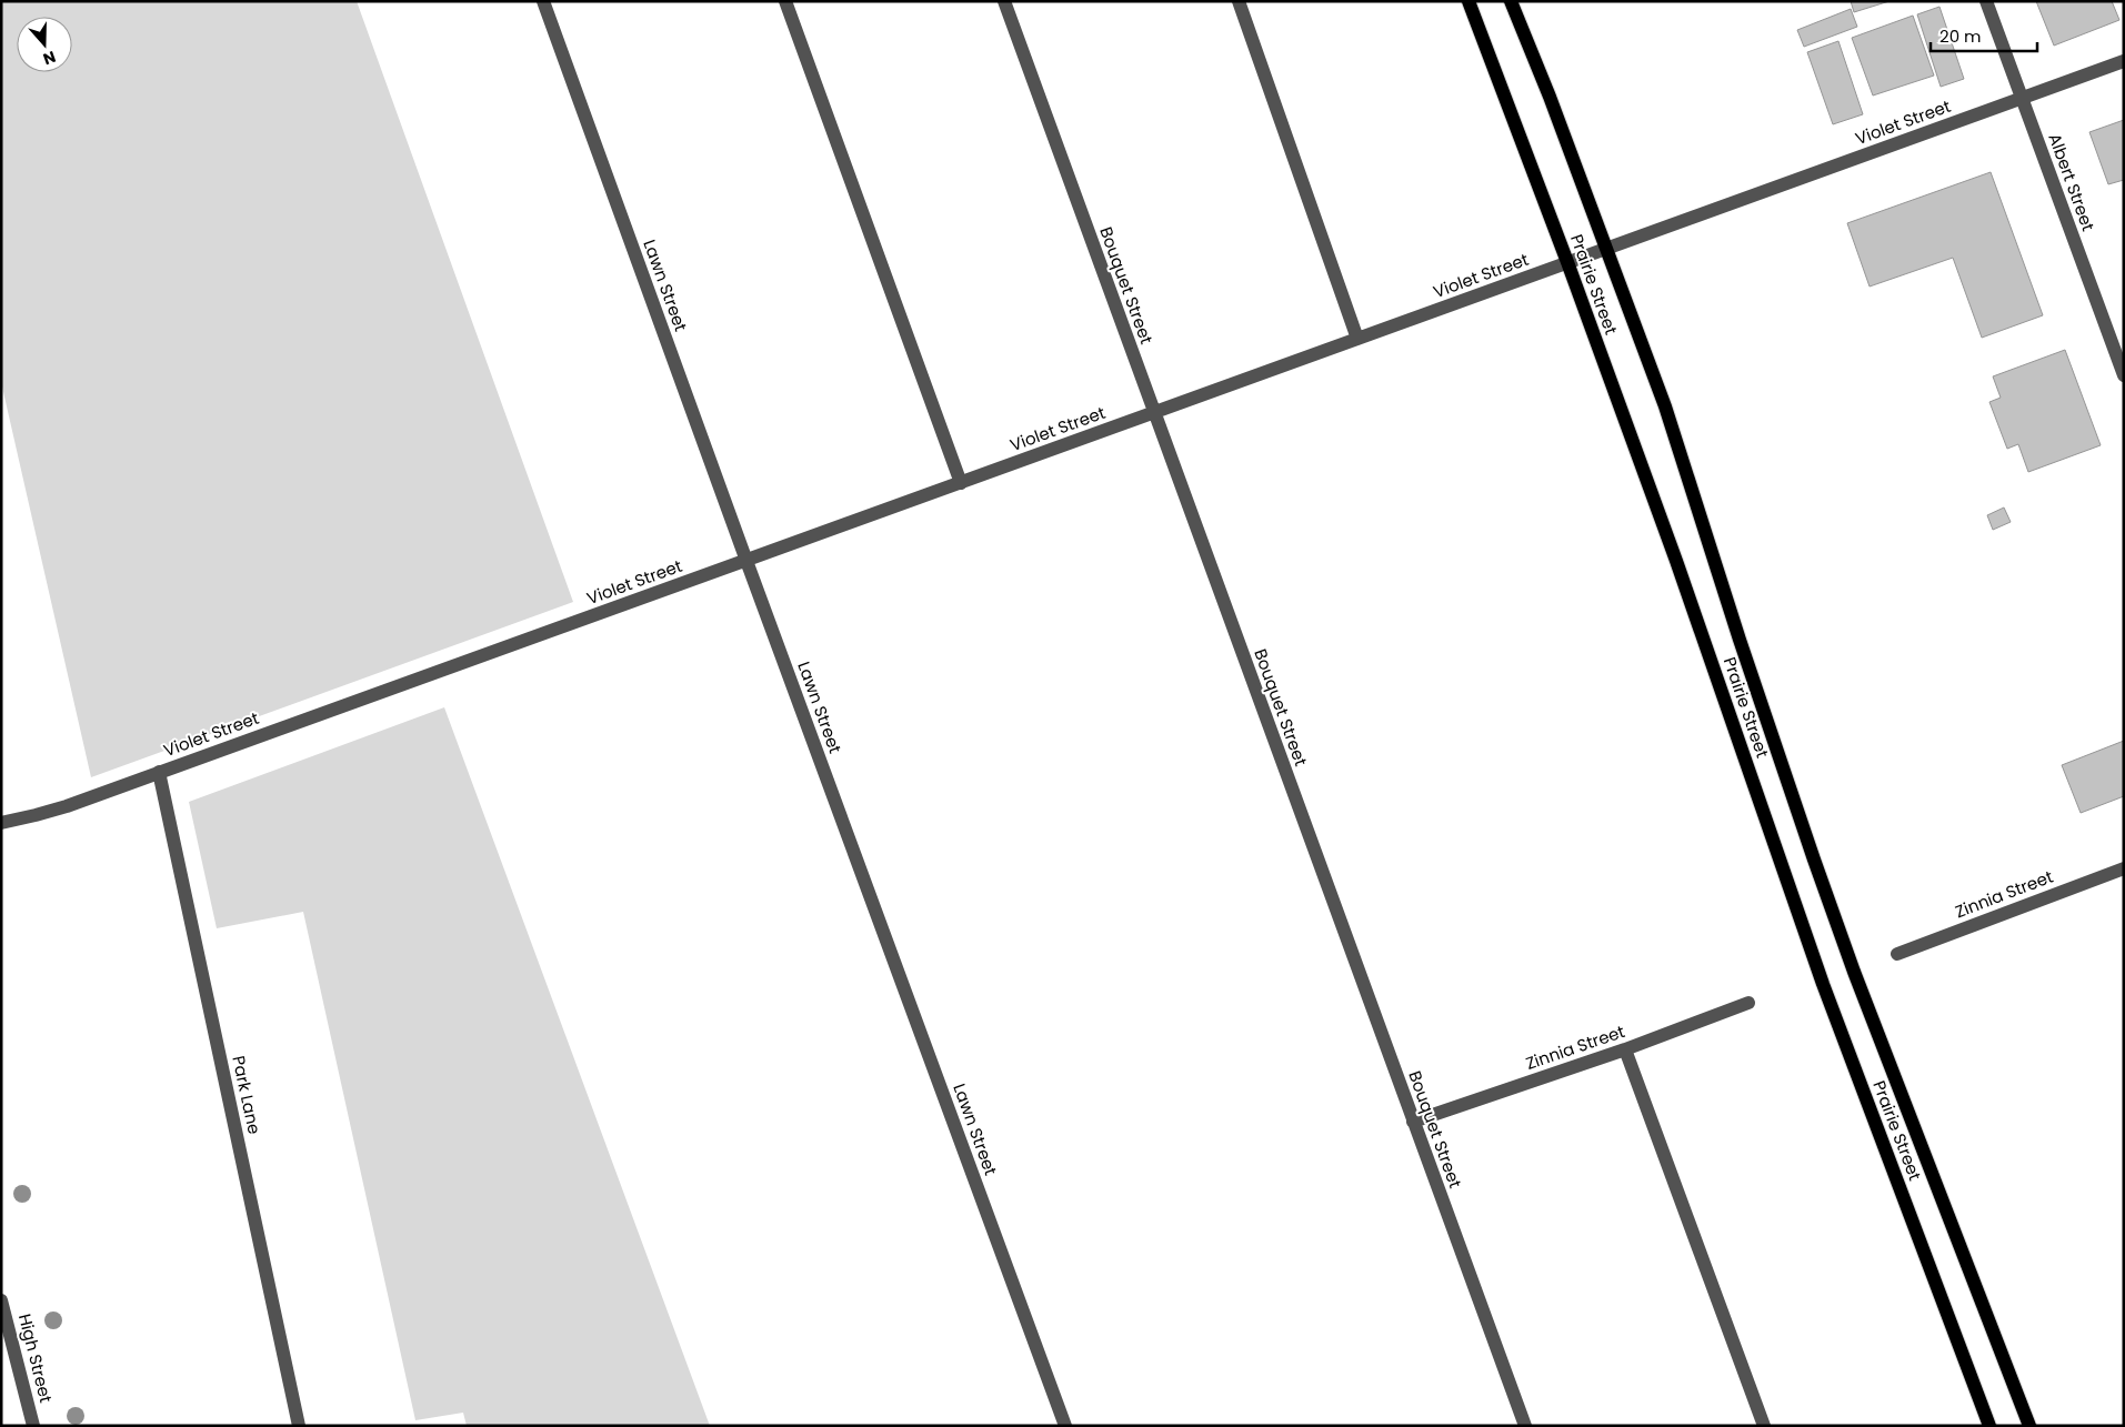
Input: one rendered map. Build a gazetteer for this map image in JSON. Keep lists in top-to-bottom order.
{
  "streets": {
    "main road": ["Prairie Street"],
    "street": [
      "Violet Street",
      "Albert Street",
      "Lawn Street",
      "Bouquet Street",
      "Zinnia Street",
      "Park Lane",
      "High Street"
    ]
  },
  "crossings": [
    ["Violet Street", "Albert Street"],
    ["Violet Street", "Prairie Street"],
    ["Violet Street", "Lawn Street"],
    ["Violet Street", "Bouquet Street"],
    ["Violet Street", "Park Lane"],
    ["Bouquet Street", "Zinnia Street"]
  ],
  "scale_bar": "20 m",
  "north": "bottom"
}
